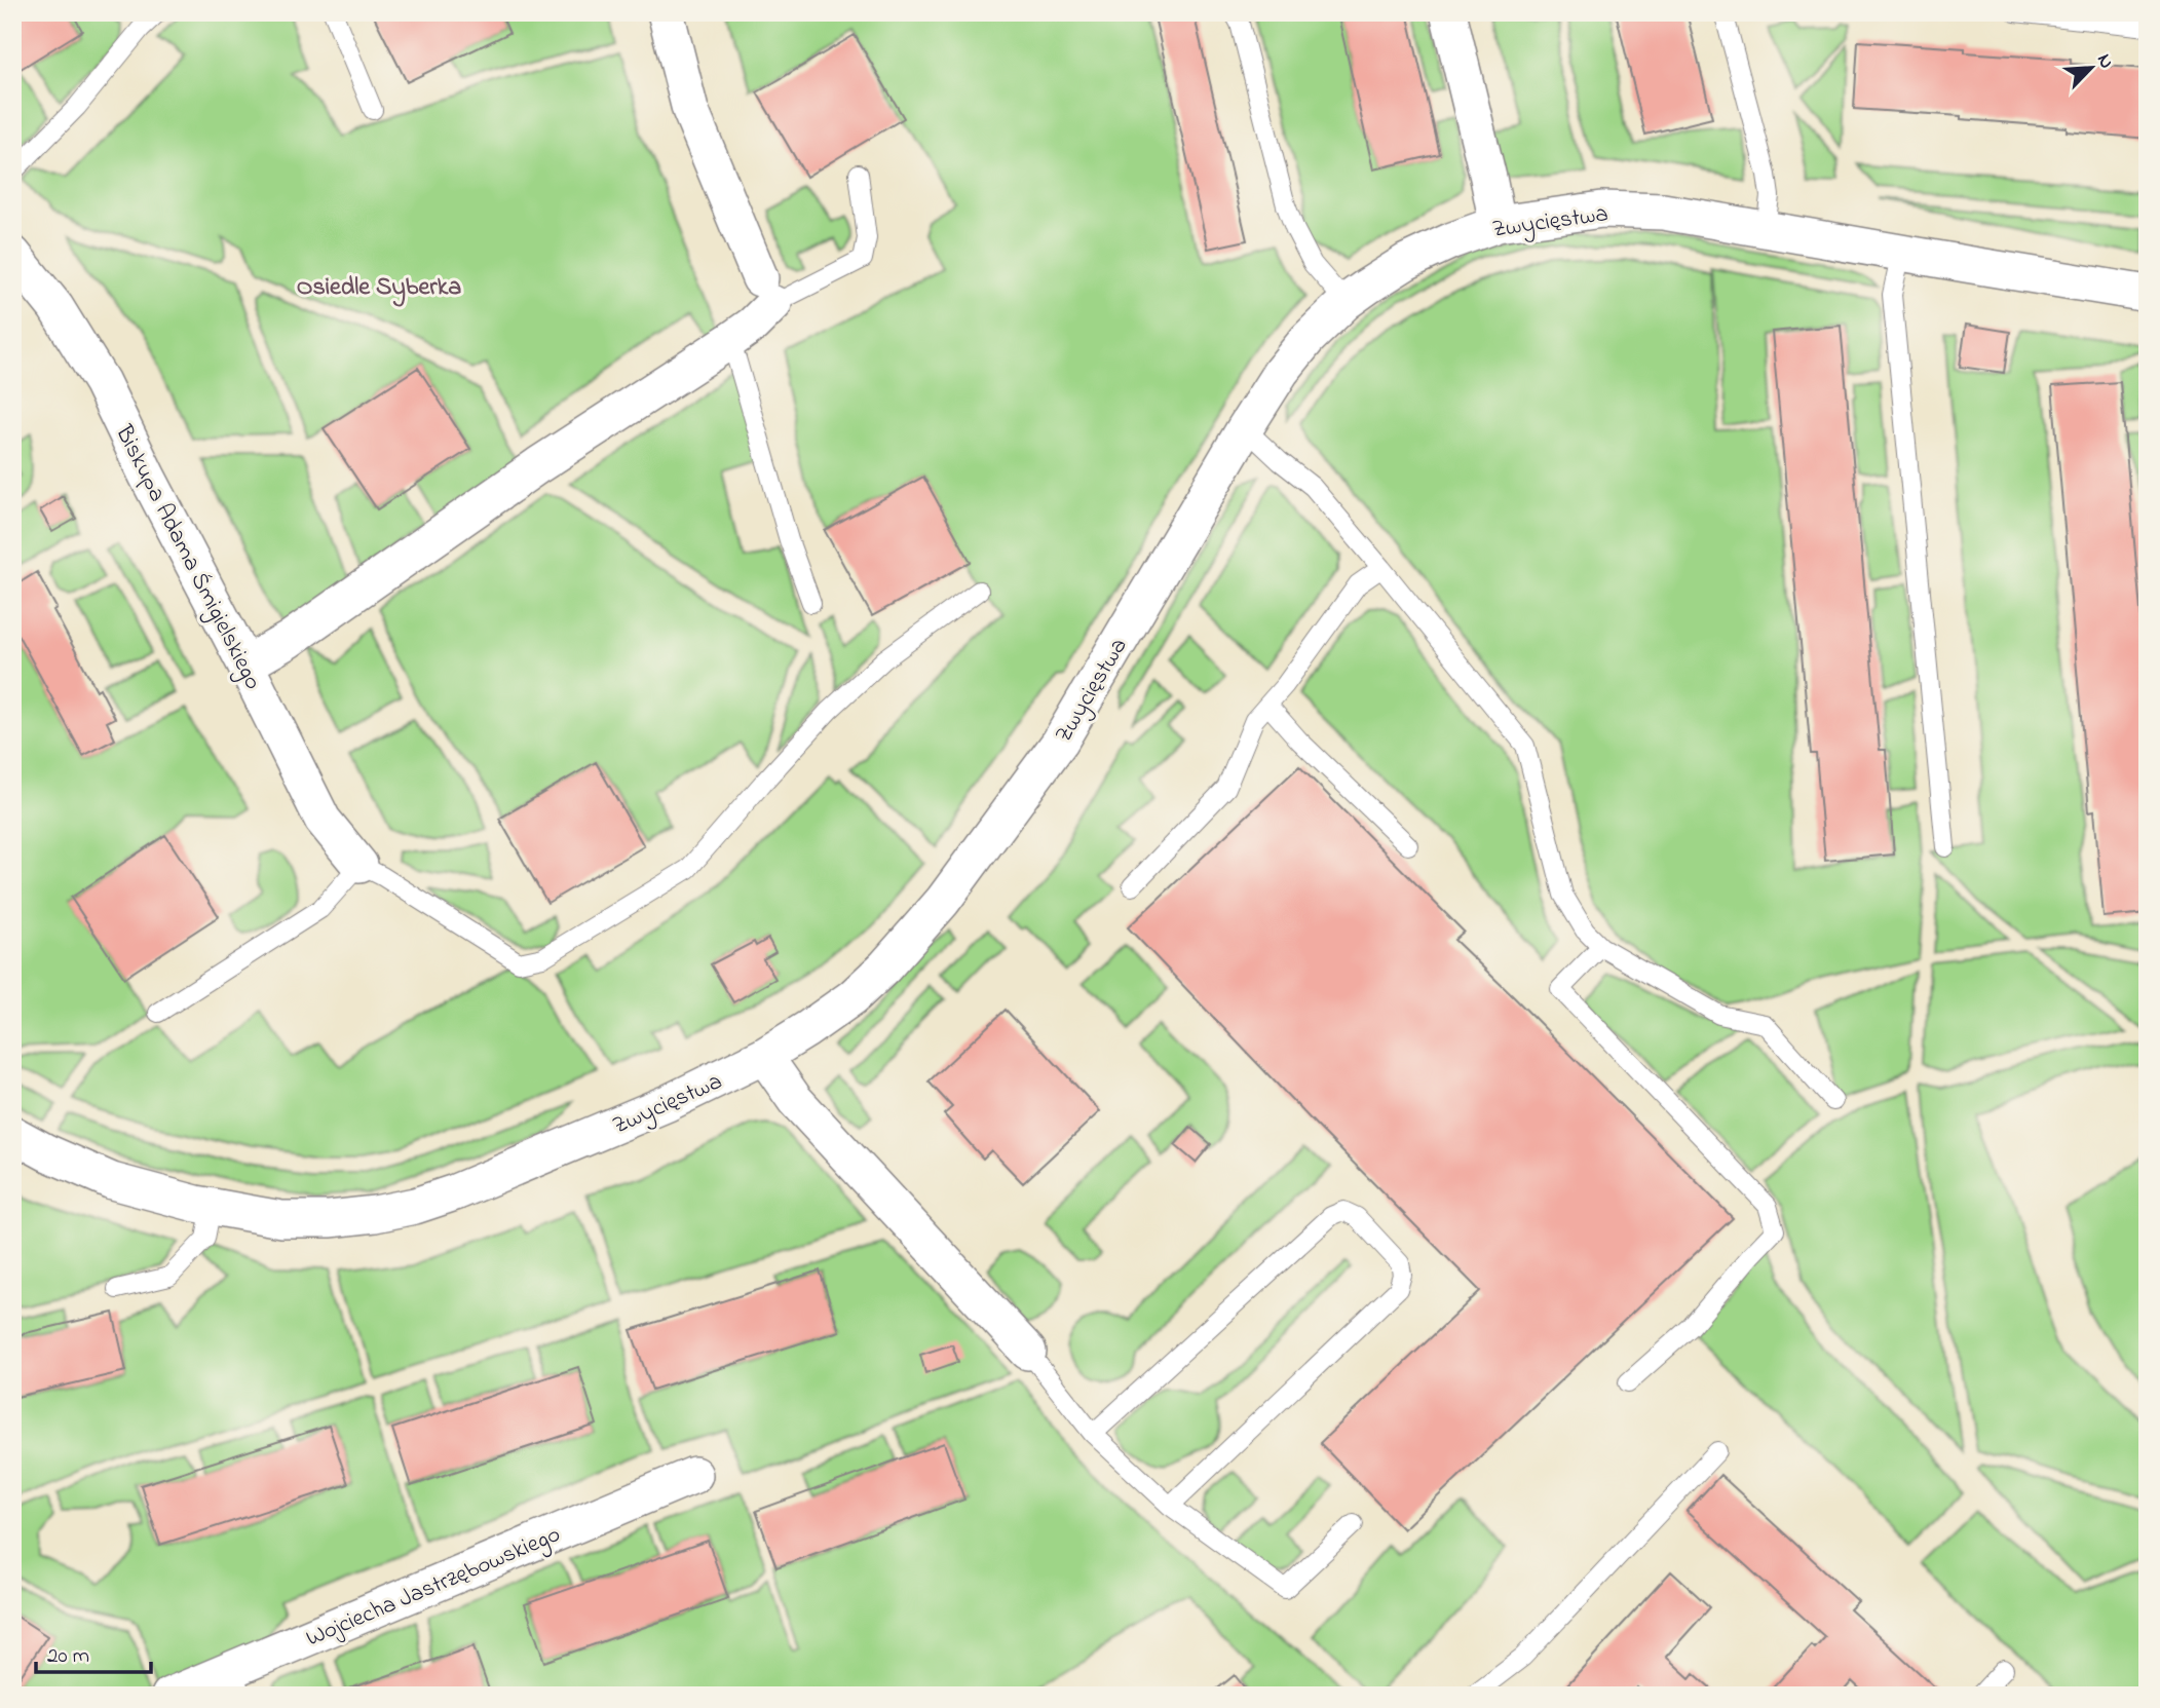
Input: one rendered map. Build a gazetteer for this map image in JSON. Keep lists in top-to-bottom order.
{
  "streets": {
    "street": ["Zwycięstwa", "Biskupa Adama Śmigielskiego", "Wojciecha Jastrzębowskiego"]
  },
  "districts": ["Osiedle Syberka"],
  "scale_bar": "20 m",
  "north": "top right"
}
